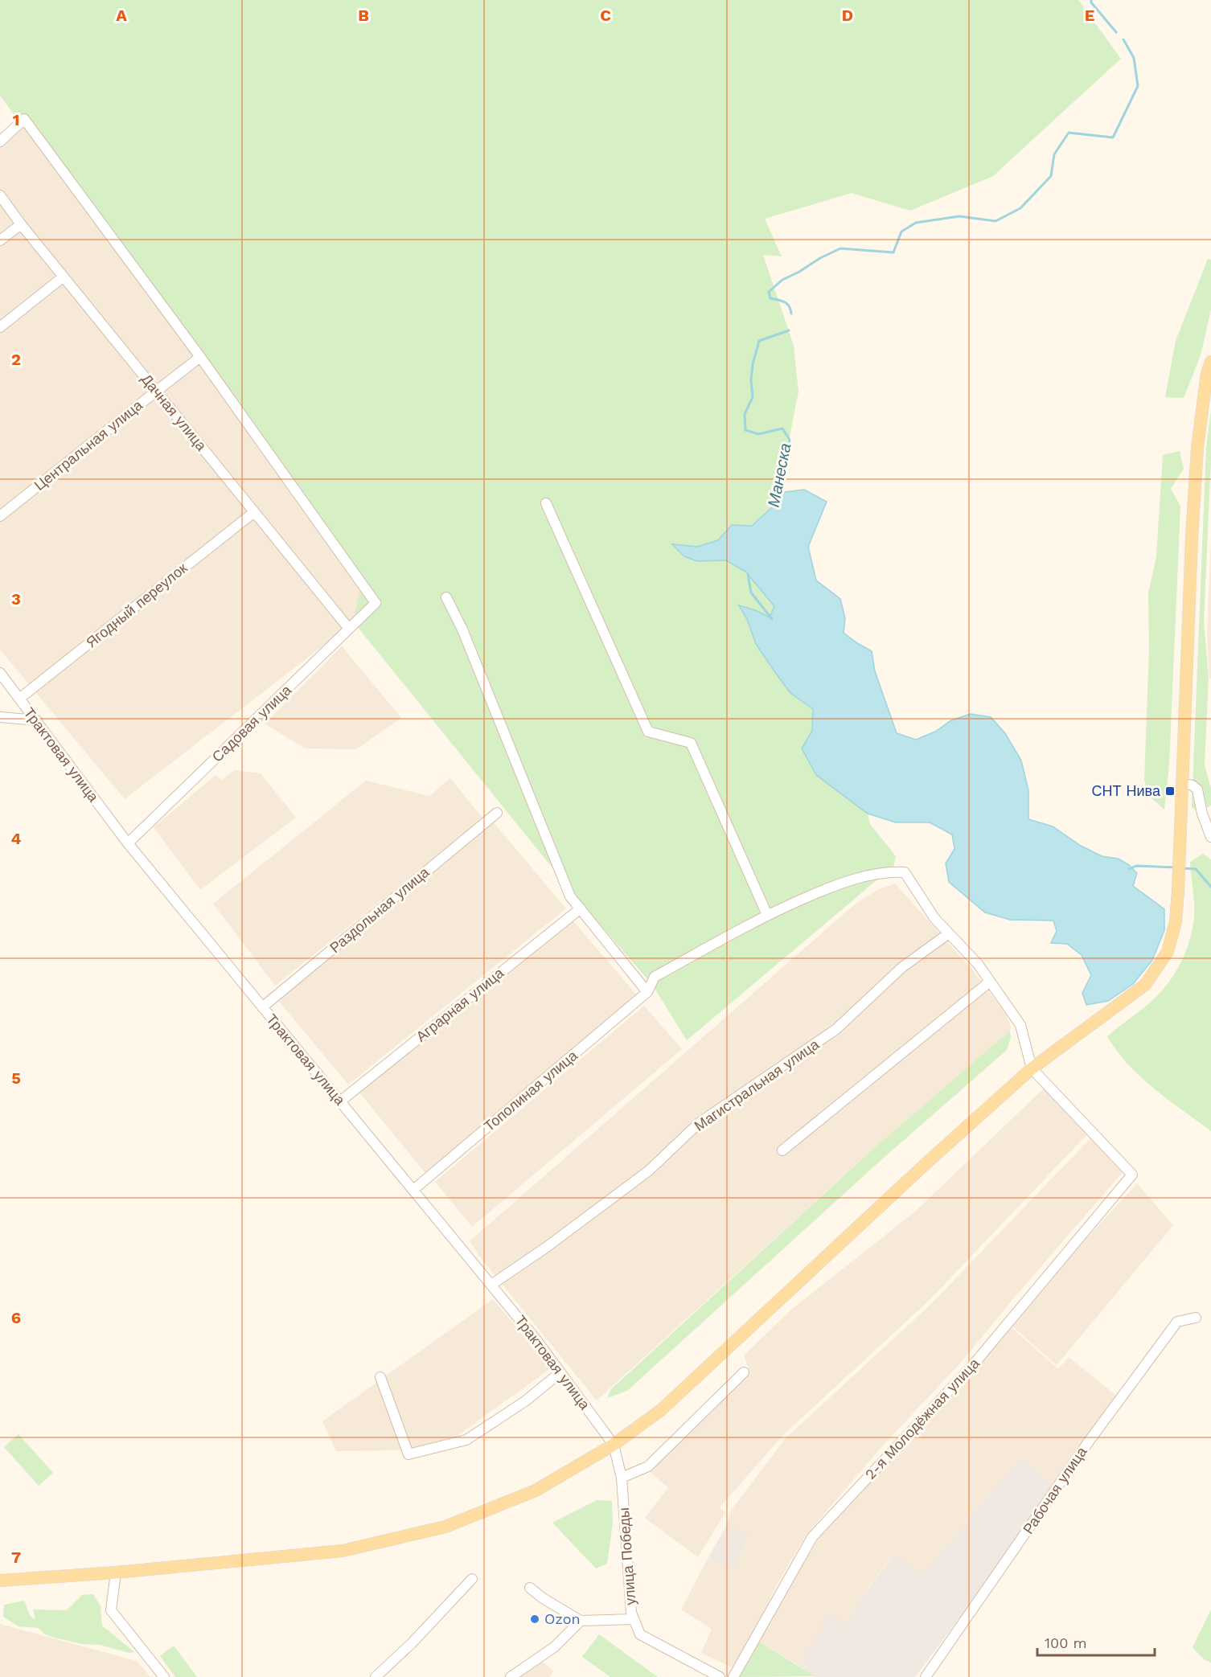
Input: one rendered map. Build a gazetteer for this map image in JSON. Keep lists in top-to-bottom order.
{
  "streets": {
    "street": [
      "Дачная улица",
      "Центральная улица",
      "Ягодный переулок",
      "Садовая улица",
      "Трактовая улица",
      "Раздольная улица",
      "Аграрная улица",
      "Магистральная улица",
      "Тополиная улица",
      "2-я Молодёжная улица",
      "Рабочая улица",
      "улица Победы"
    ]
  },
  "crossings": [
    ["Дачная улица", "Центральная улица"],
    ["Дачная улица", "Ягодный переулок"],
    ["Дачная улица", "Садовая улица"],
    ["Центральная улица", "Садовая улица"],
    ["Ягодный переулок", "Трактовая улица"],
    ["Садовая улица", "Трактовая улица"],
    ["Трактовая улица", "Раздольная улица"],
    ["Трактовая улица", "Аграрная улица"],
    ["Трактовая улица", "Магистральная улица"],
    ["Трактовая улица", "Тополиная улица"],
    ["Трактовая улица", "улица Победы"],
    ["Магистральная улица", "Тополиная улица"]
  ],
  "water": ["Манеска"],
  "places": {
    "transit": ["СНТ Нива"],
    "other": ["Ozon"]
  },
  "scale_bar": "100 m",
  "grid": {
    "columns": [
      "A",
      "B",
      "C",
      "D",
      "E"
    ],
    "rows": [
      "1",
      "2",
      "3",
      "4",
      "5",
      "6",
      "7"
    ]
  }
}
